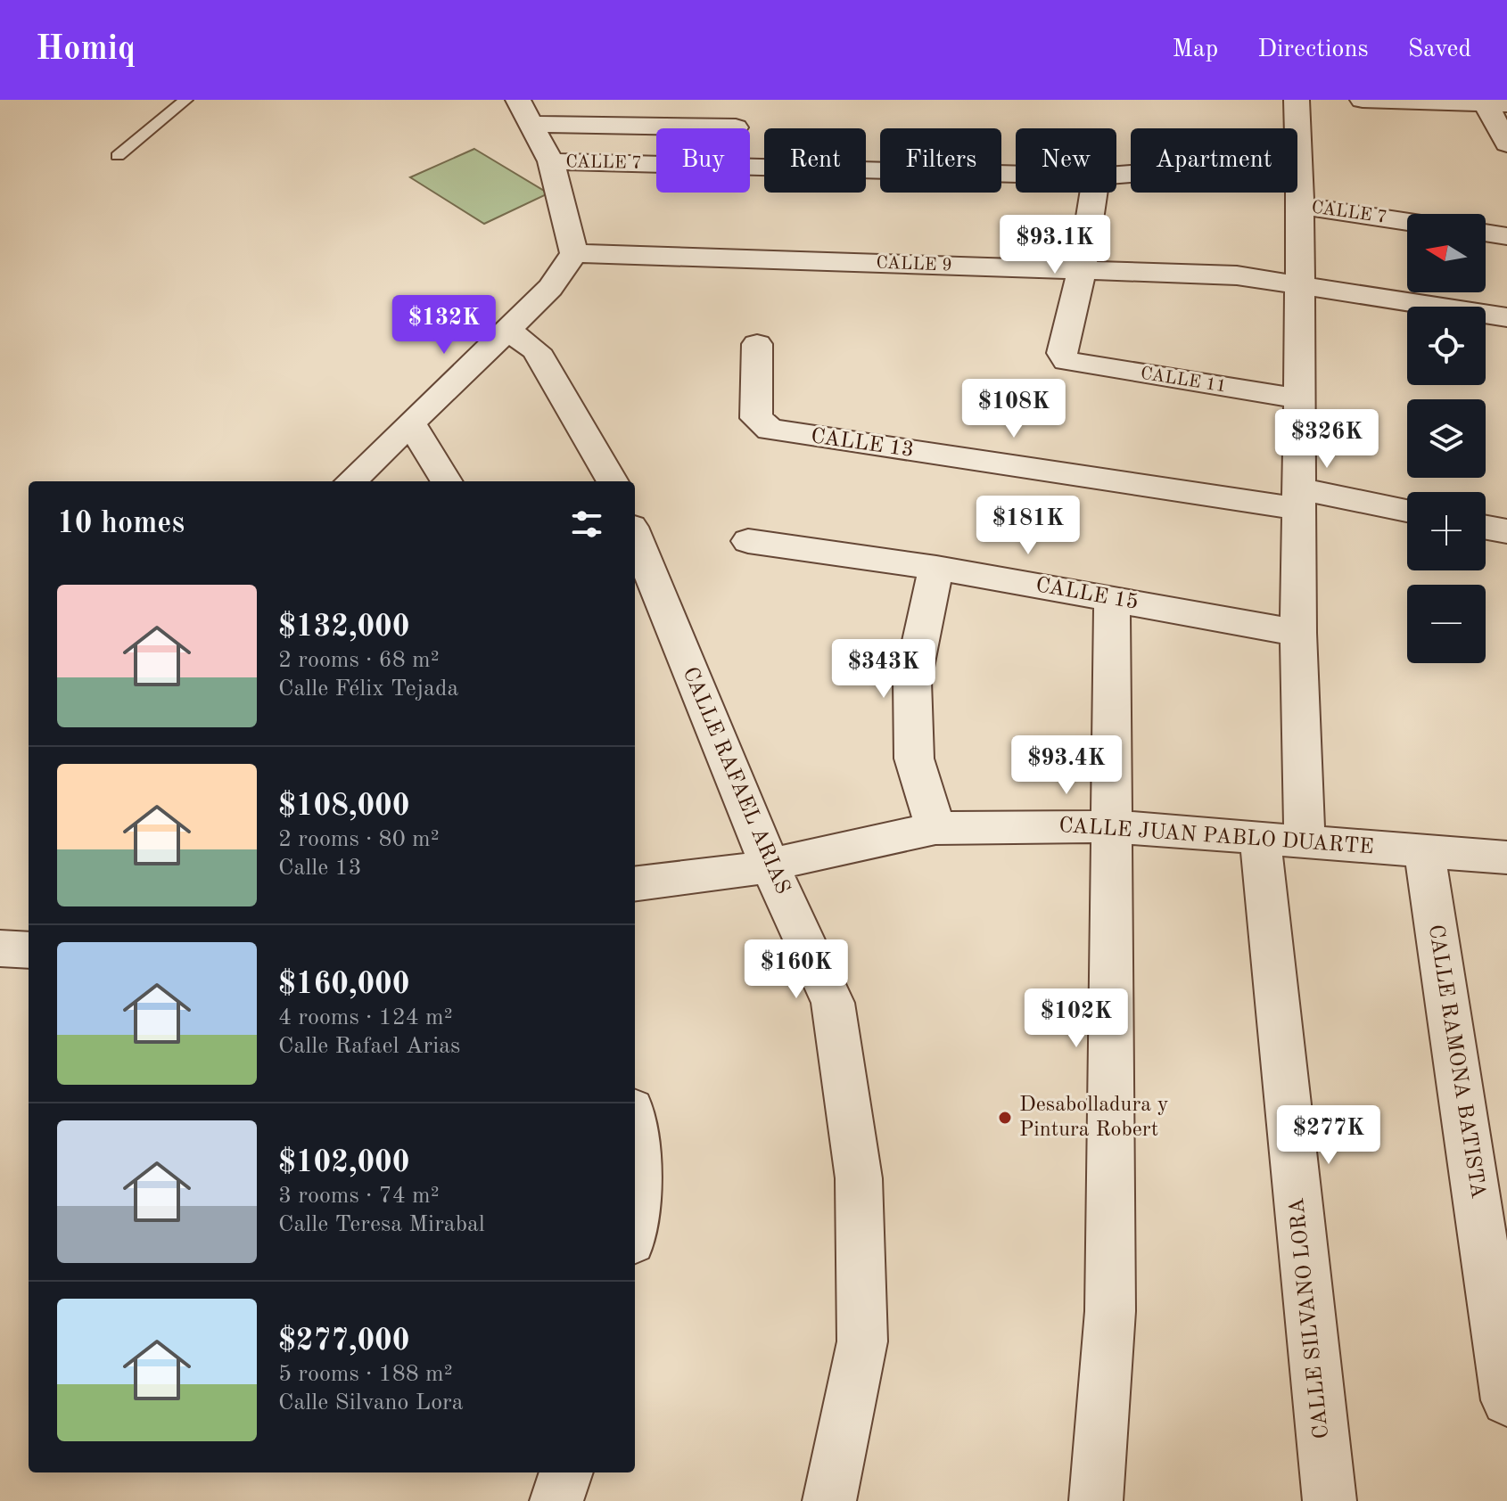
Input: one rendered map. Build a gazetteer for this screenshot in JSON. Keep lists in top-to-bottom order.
{
  "streets": {
    "street": [
      "CALLE 7",
      "CALLE 9",
      "CALLE 11",
      "CALLE 13",
      "CALLE 15",
      "CALLE RAFAEL ARIAS",
      "CALLE JUAN PABLO DUARTE",
      "CALLE RAMONA BATISTA",
      "CALLE SILVANO LORA"
    ]
  },
  "crossings": [
    ["CALLE 9", "CALLE 11"],
    ["CALLE RAFAEL ARIAS", "CALLE JUAN PABLO DUARTE"],
    ["CALLE JUAN PABLO DUARTE", "CALLE RAMONA BATISTA"],
    ["CALLE JUAN PABLO DUARTE", "CALLE SILVANO LORA"]
  ],
  "places": ["Desabolladura y Pintura Robert"],
  "north": "left",
  "page": {
    "header": "Homiq",
    "nav": ["Map", "Directions", "Saved"],
    "chip": [
      "Buy",
      "Rent",
      "Filters",
      "New",
      "Apartment"
    ],
    "map_buttons": ["+", "−"],
    "price": [
      "$93.1K",
      "$132K",
      "$108K",
      "$326K",
      "$181K",
      "$343K",
      "$93.4K",
      "$160K",
      "$102K",
      "$277K"
    ],
    "heading": "10 homes",
    "list": [
      {
        "name": "$132,000",
        "note": "2 rooms · 68 m² · Calle Félix Tejada"
      },
      {
        "name": "$108,000",
        "note": "2 rooms · 80 m² · Calle 13"
      },
      {
        "name": "$160,000",
        "note": "4 rooms · 124 m² · Calle Rafael Arias"
      },
      {
        "name": "$102,000",
        "note": "3 rooms · 74 m² · Calle Teresa Mirabal"
      },
      {
        "name": "$277,000",
        "note": "5 rooms · 188 m² · Calle Silvano Lora"
      }
    ]
  }
}
